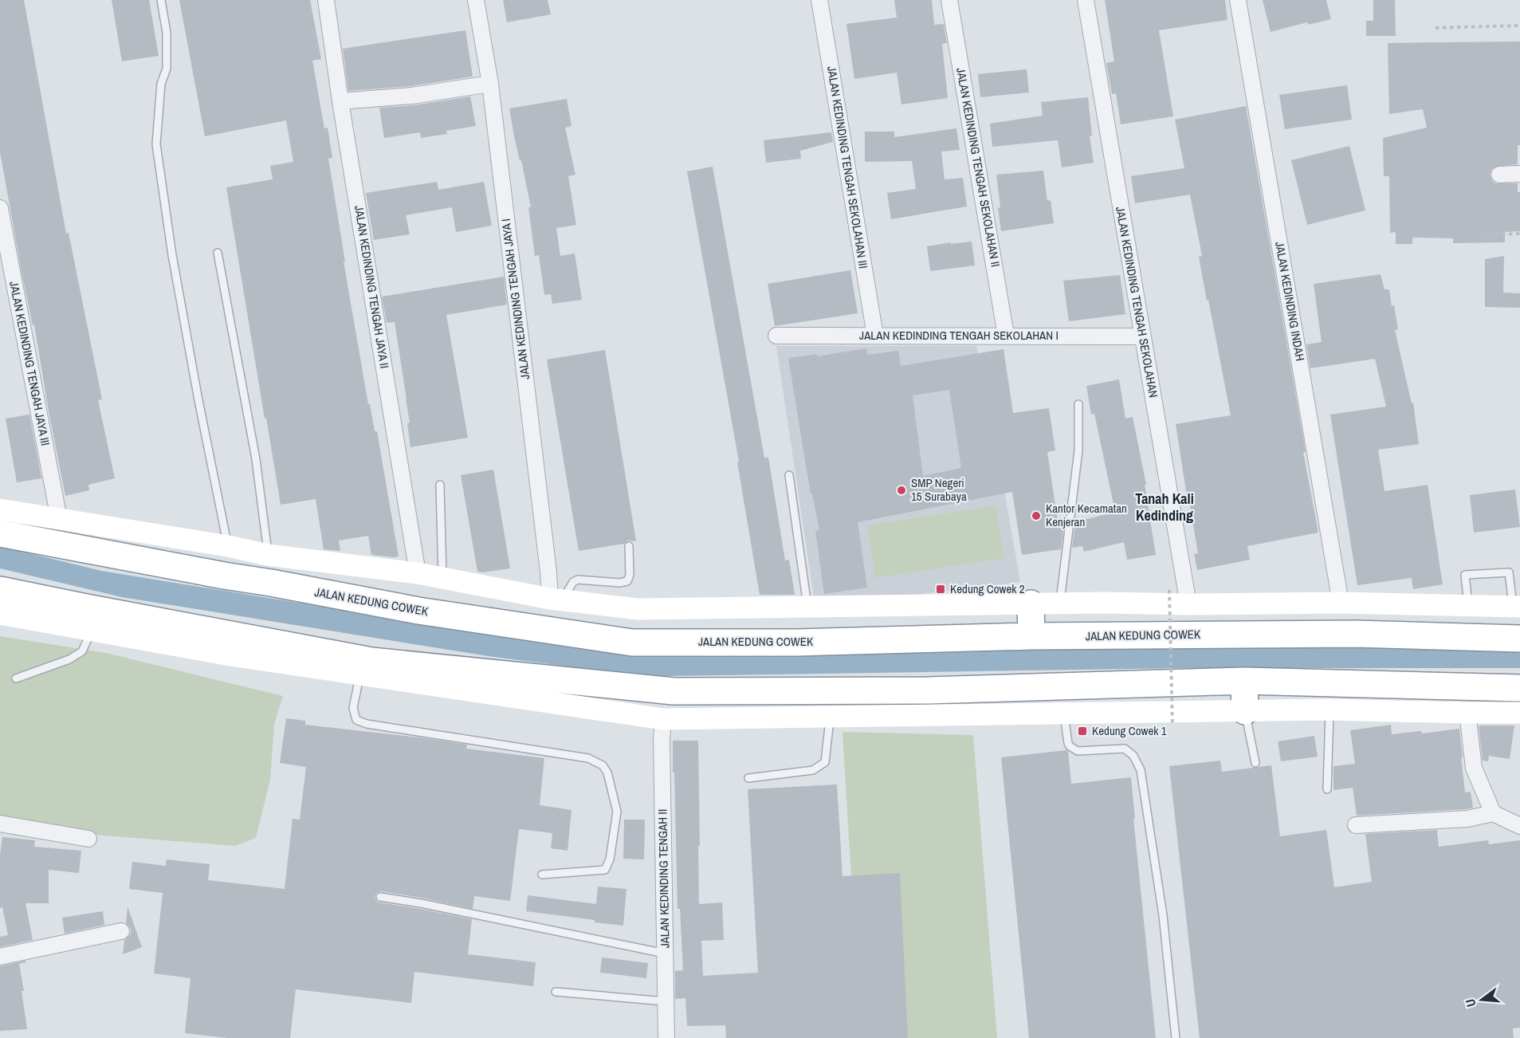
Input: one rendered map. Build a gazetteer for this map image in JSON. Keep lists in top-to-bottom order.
{
  "streets": {
    "highway": ["JALAN KEDUNG COWEK"],
    "street": [
      "JALAN KEDINDING TENGAH SEKOLAHAN III",
      "JALAN KEDINDING TENGAH SEKOLAHAN II",
      "JALAN KEDINDING TENGAH JAYA II",
      "JALAN KEDINDING TENGAH JAYA I",
      "JALAN KEDINDING INDAH",
      "JALAN KEDINDING TENGAH SEKOLAHAN",
      "JALAN KEDINDING TENGAH SEKOLAHAN I",
      "JALAN KEDINDING TENGAH JAYA III",
      "JALAN KEDINDING TENGAH II"
    ]
  },
  "crossings": [
    ["JALAN KEDINDING TENGAH SEKOLAHAN III", "JALAN KEDINDING TENGAH SEKOLAHAN I"],
    ["JALAN KEDINDING TENGAH SEKOLAHAN II", "JALAN KEDINDING TENGAH SEKOLAHAN I"],
    ["JALAN KEDINDING TENGAH SEKOLAHAN", "JALAN KEDINDING TENGAH SEKOLAHAN I"]
  ],
  "districts": ["Tanah Kali Kedinding"],
  "places": {
    "other": ["SMP Negeri 15 Surabaya", "Kantor Kecamatan Kenjeran"],
    "transit": ["Kedung Cowek 2", "Kedung Cowek 1"]
  },
  "north": "left"
}
